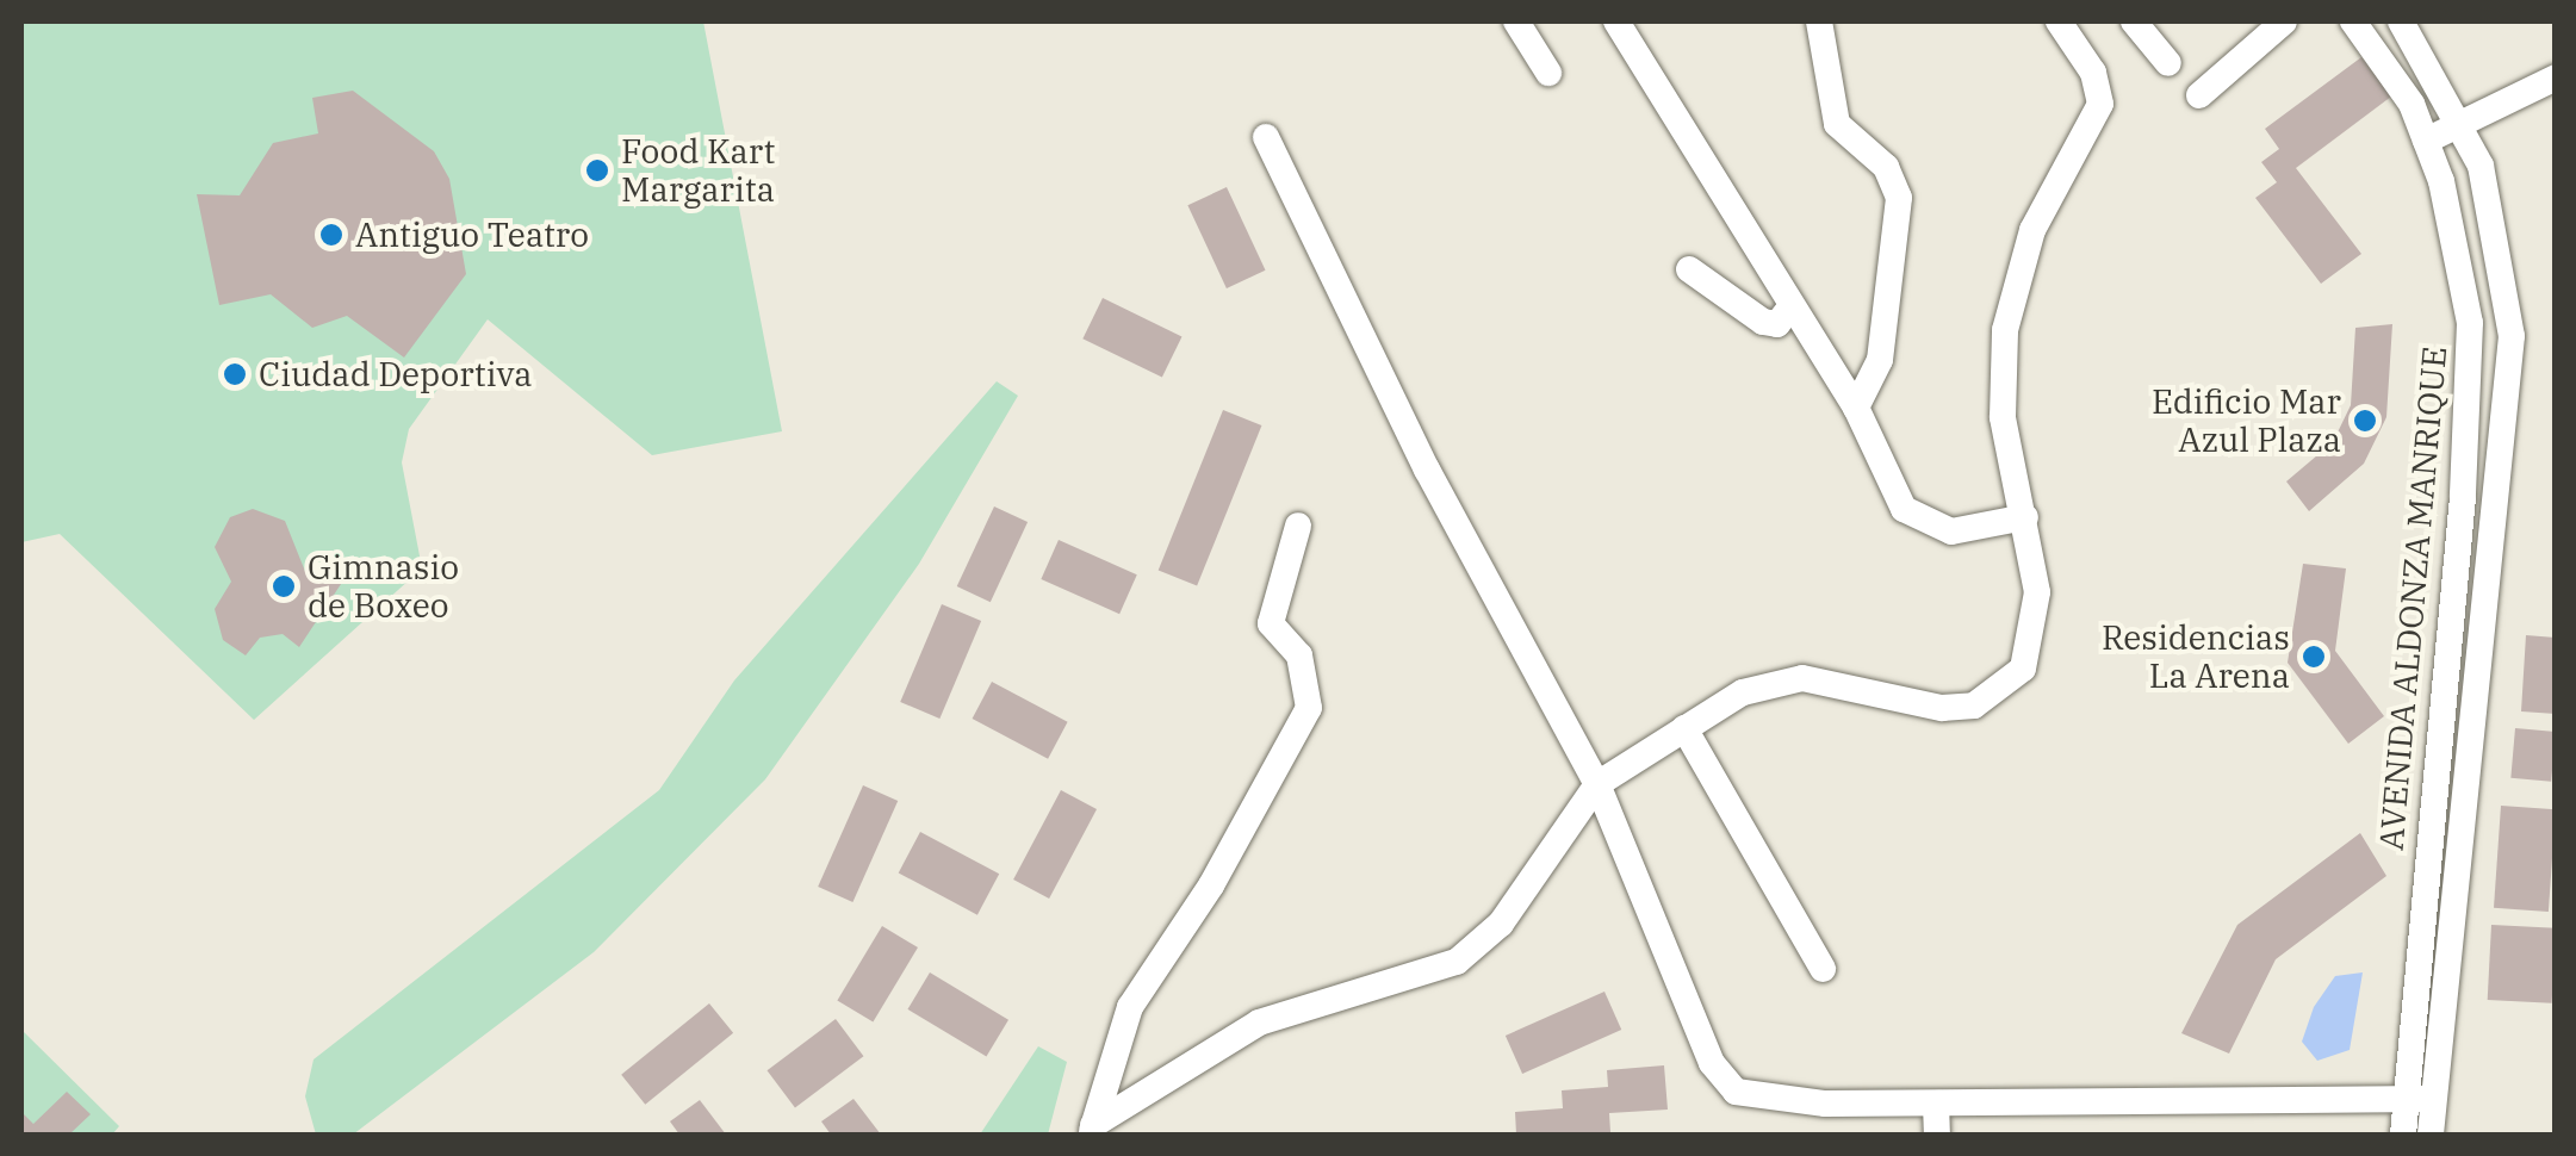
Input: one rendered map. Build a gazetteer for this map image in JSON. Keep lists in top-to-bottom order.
{
  "streets": {
    "street": ["AVENIDA ALDONZA MANRIQUE"]
  },
  "places": [
    "Food Kart Margarita",
    "Antiguo Teatro",
    "Ciudad Deportiva",
    "Edificio Mar Azul Plaza",
    "Gimnasio de Boxeo",
    "Residencias La Arena"
  ]
}
